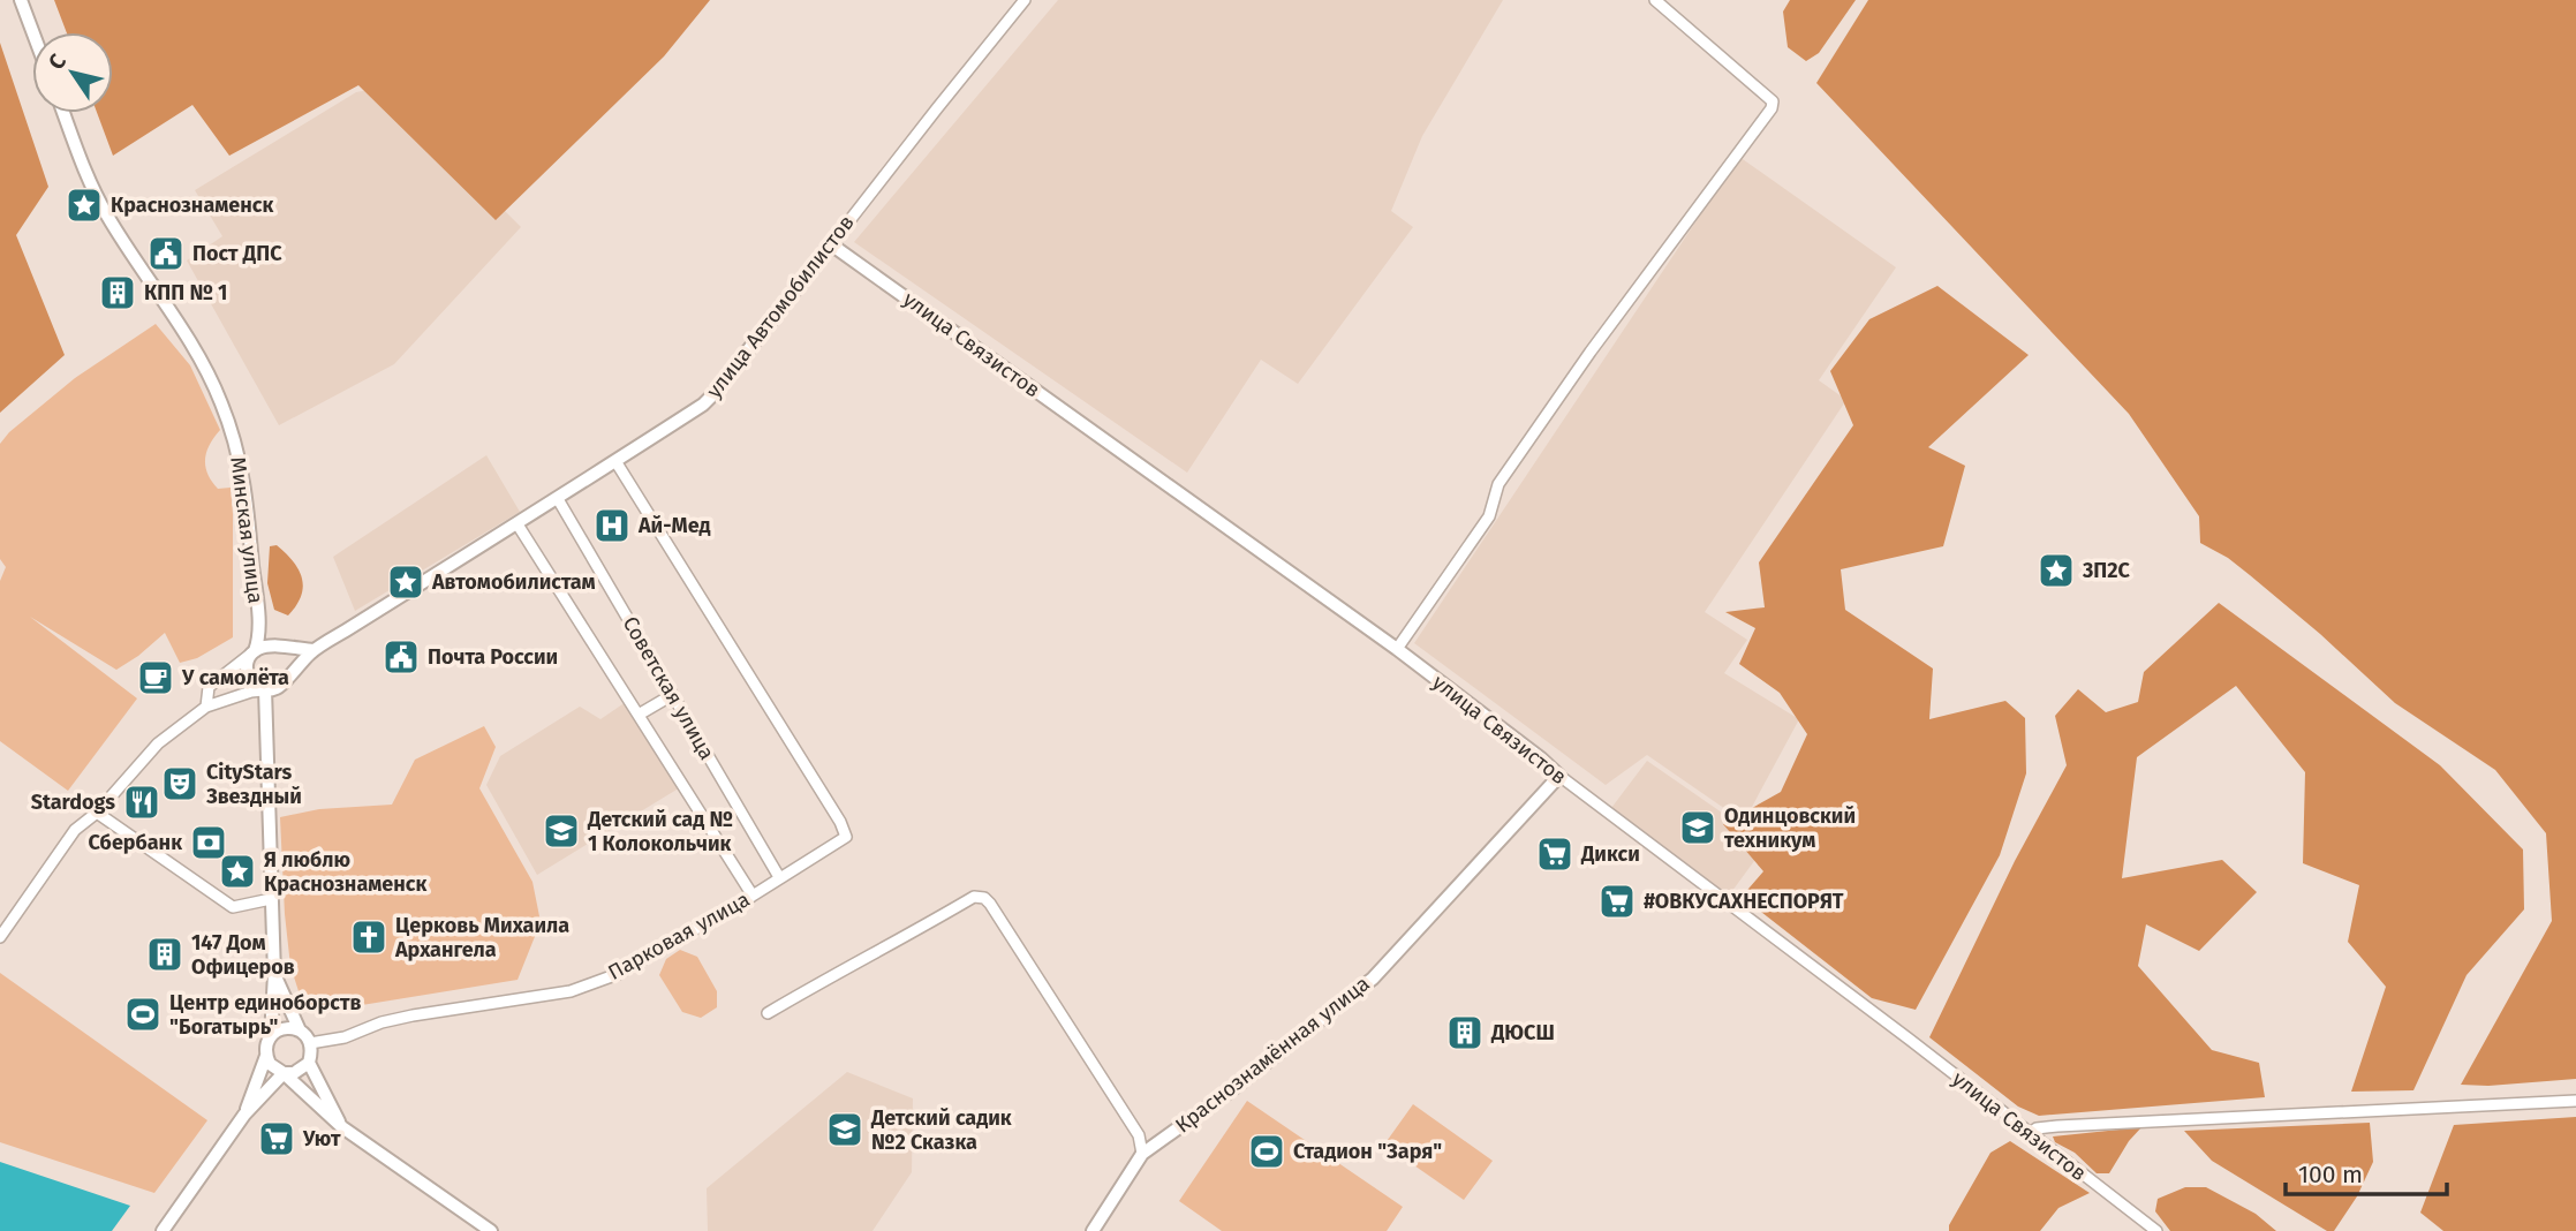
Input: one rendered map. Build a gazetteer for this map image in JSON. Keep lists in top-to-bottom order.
{
  "streets": {
    "street": [
      "улица Автомобилистов",
      "улица Связистов",
      "Минская улица",
      "Советская улица",
      "Парковая улица",
      "Краснознамённая улица"
    ]
  },
  "crossings": [
    ["улица Автомобилистов", "улица Связистов"],
    ["улица Автомобилистов", "Минская улица"],
    ["улица Автомобилистов", "Советская улица"],
    ["улица Автомобилистов", "Парковая улица"],
    ["улица Связистов", "Краснознамённая улица"],
    ["Советская улица", "Парковая улица"]
  ],
  "places": {
    "place": [
      "Краснознаменск",
      "3П2С",
      "Автомобилистам",
      "Я люблю Краснознаменск"
    ],
    "public building": ["Пост ДПС", "Почта России"],
    "building": ["КПП № 1", "147 Дом Офицеров", "ДЮСШ"],
    "hospital": ["Ай-Мед"],
    "cafe": ["У самолёта"],
    "theatre": ["CityStars Звездный"],
    "restaurant": ["Stardogs"],
    "school or university": ["Одинцовский техникум", "Детский сад № 1 Колокольчик", "Детский садик №2 Сказка"],
    "bank": ["Сбербанк"],
    "supermarket": ["Дикси", "#ОВКУСАХНЕСПОРЯТ", "Уют"],
    "church": ["Церковь Михаила Архангела"],
    "sports": ["Центр единоборств \"Богатырь\"", "Стадион \"Заря\""]
  },
  "scale_bar": "100 m",
  "north": "top left"
}
